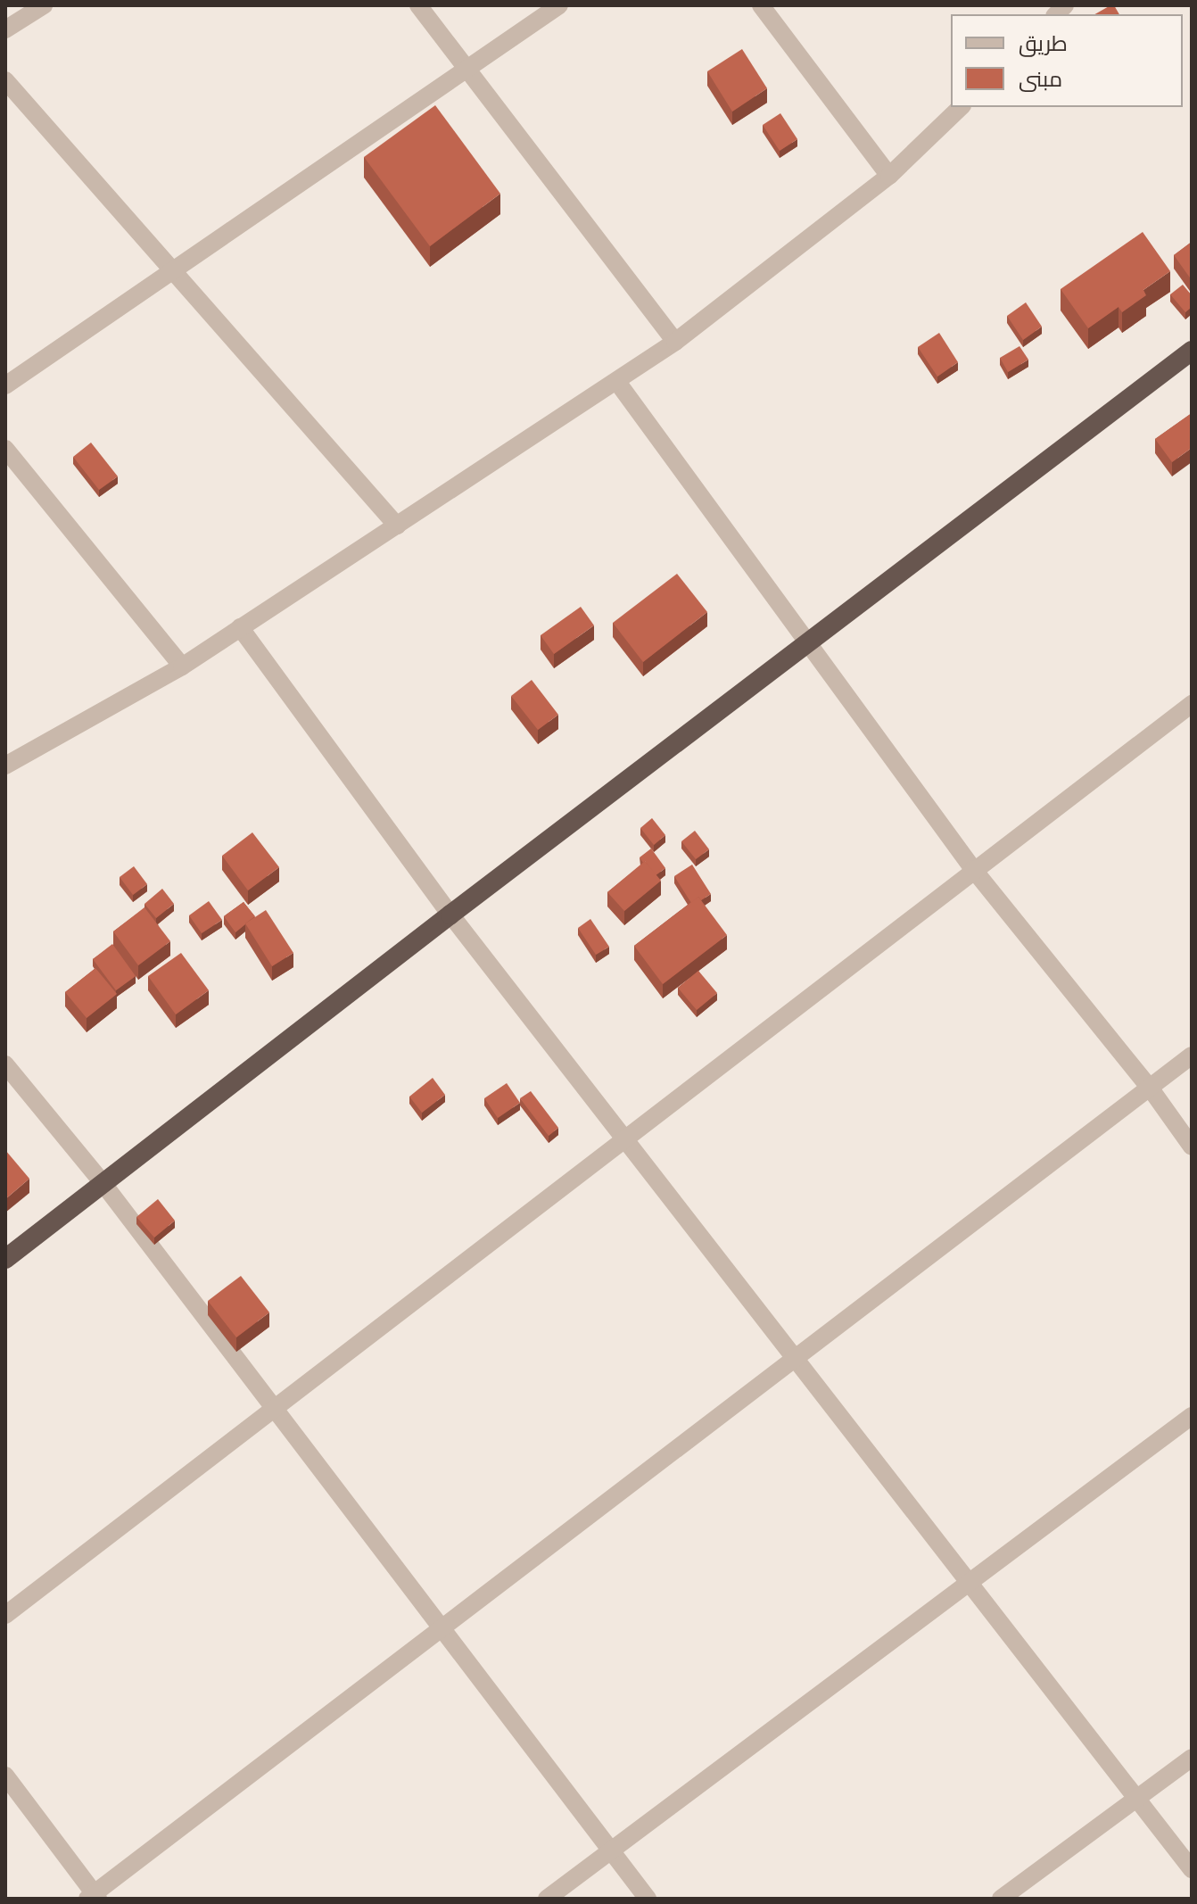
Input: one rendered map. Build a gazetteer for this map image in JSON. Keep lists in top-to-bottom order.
{
  "legend": ["طريق", "مبنى"]
}
